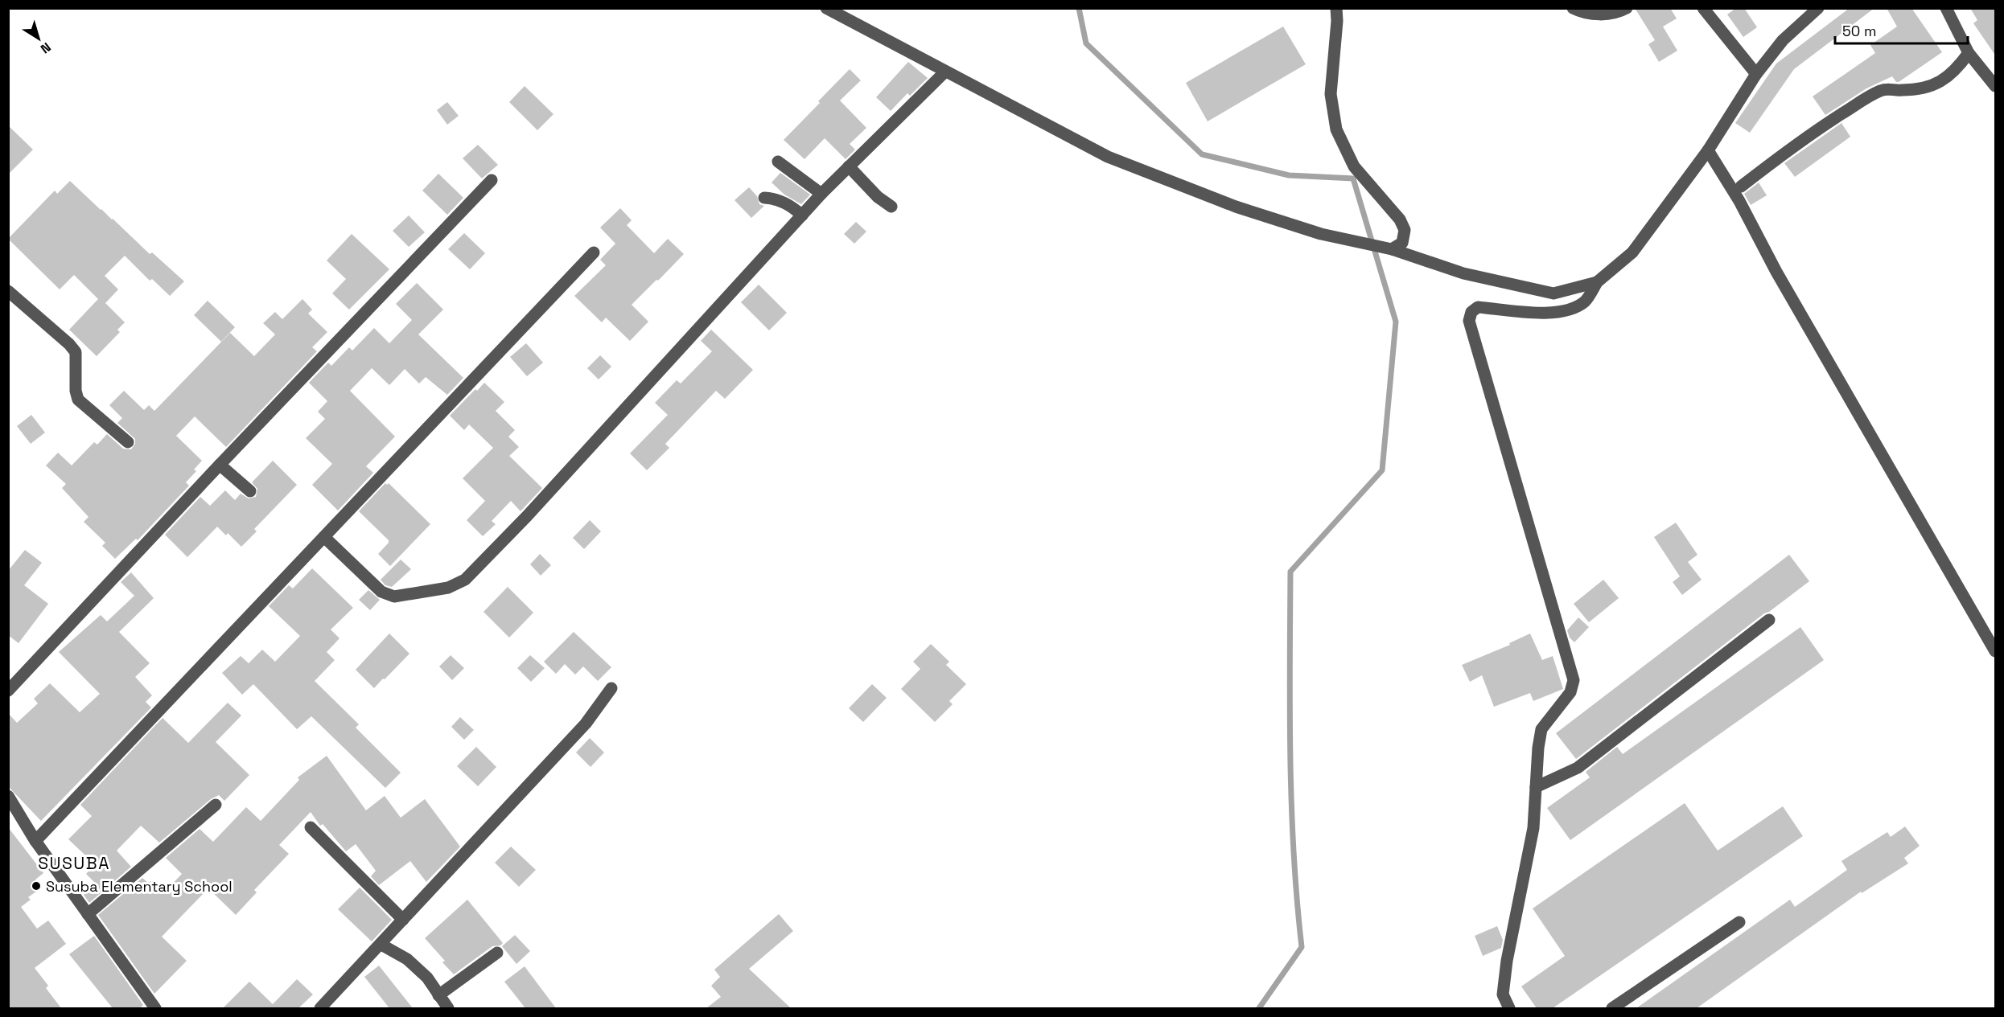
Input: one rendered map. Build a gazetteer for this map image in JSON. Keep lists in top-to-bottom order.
{
  "districts": ["SUSUBA"],
  "places": ["Susuba Elementary School"],
  "scale_bar": "50 m",
  "north": "bottom right"
}
